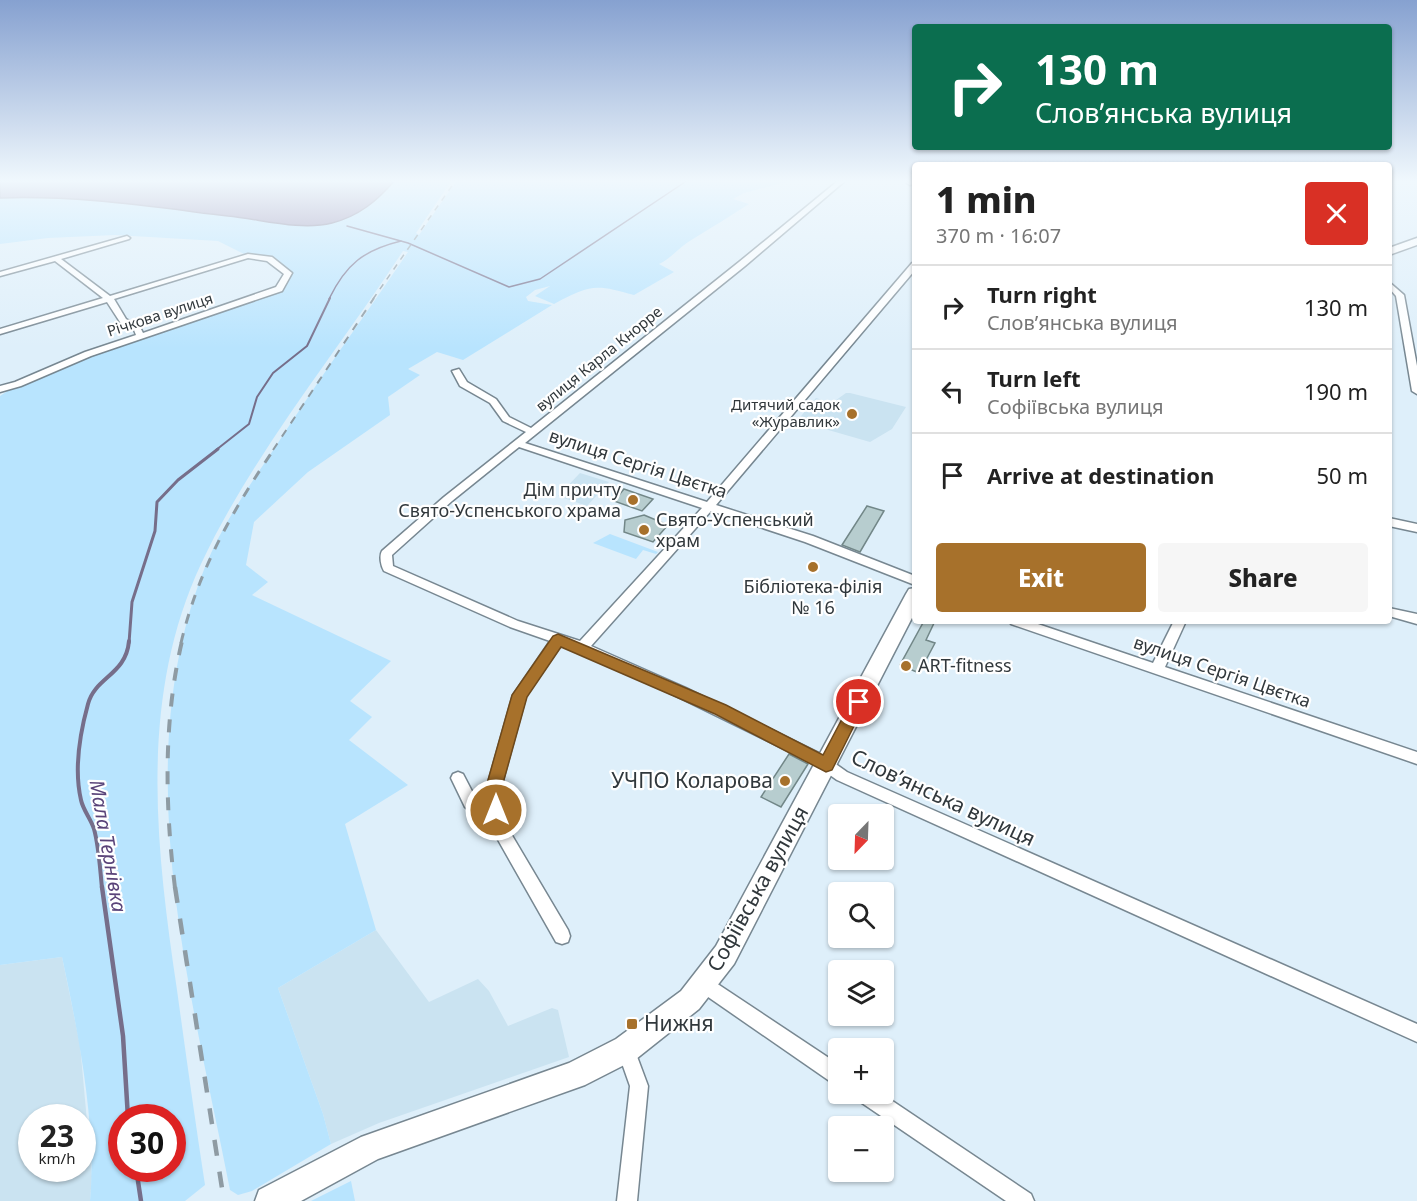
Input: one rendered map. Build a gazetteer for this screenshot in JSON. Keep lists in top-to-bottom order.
{
  "streets": {
    "main road": ["Софіївська вулиця"],
    "street": [
      "Річкова вулиця",
      "вулиця Карла Кнорре",
      "вулиця Сергія Цвєтка",
      "Словʼянська вулиця"
    ]
  },
  "crossings": [
    ["вулиця Карла Кнорре", "вулиця Сергія Цвєтка"],
    ["вулиця Карла Кнорре", "Словʼянська вулиця"],
    ["Словʼянська вулиця", "Софіївська вулиця"]
  ],
  "water": ["Мала Тернівка"],
  "places": {
    "other": [
      "Дитячий садок «Журавлик»",
      "Дім причту Свято-Успенського храма",
      "Свято-Успенський храм",
      "Бібліотека-філія № 16",
      "ART-fitness",
      "УЧПО Коларова"
    ],
    "transit": ["Нижня"]
  },
  "north": "bottom left",
  "page": {
    "turn": ["130 m", "Словʼянська вулиця"],
    "heading": ["1 min", "370 m · 16:07"],
    "list": [
      {
        "name": "Turn right",
        "note": "Словʼянська вулиця",
        "value": "130 m"
      },
      {
        "name": "Turn left",
        "note": "Софіївська вулиця",
        "value": "190 m"
      },
      {
        "name": "Arrive at destination",
        "value": "50 m"
      }
    ],
    "buttons": ["Exit", "Share"],
    "map_buttons": ["+", "−"],
    "speed": "23 km/h",
    "limit": "30"
  }
}
